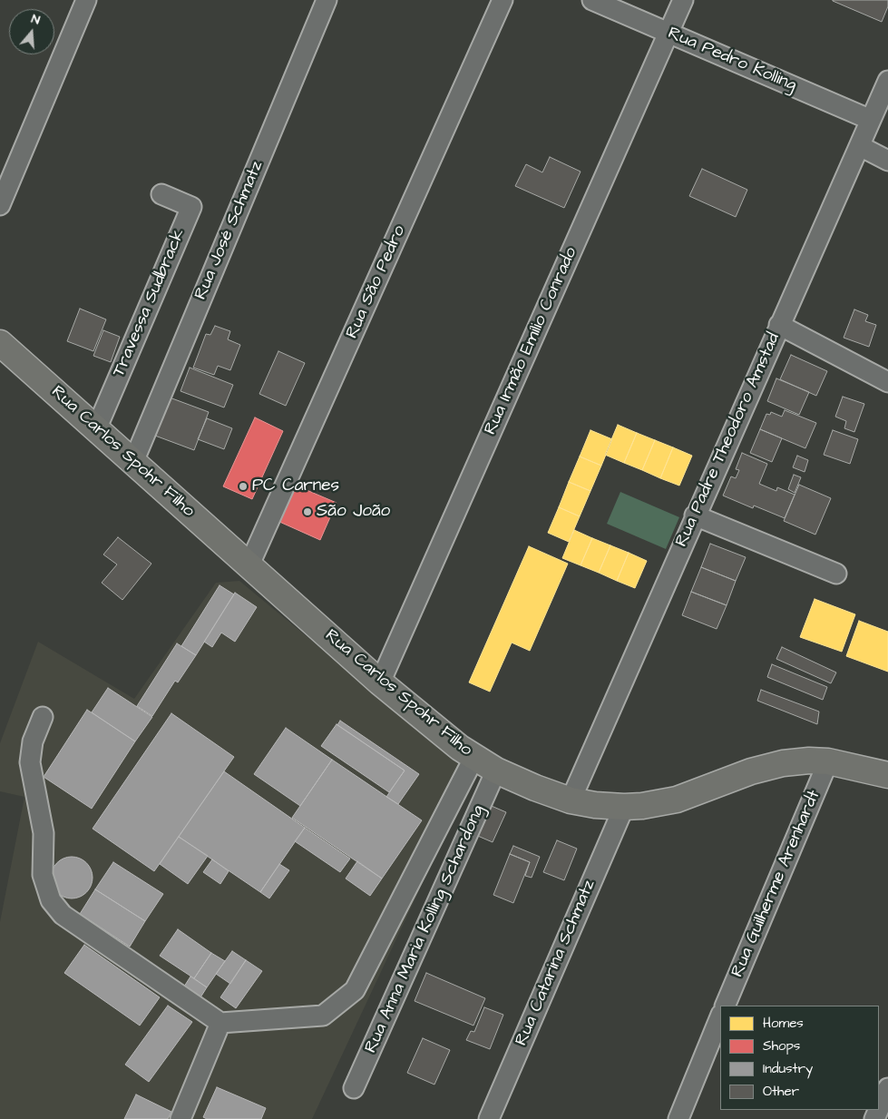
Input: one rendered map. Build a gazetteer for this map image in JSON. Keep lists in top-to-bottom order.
{
  "streets": {
    "main road": ["Rua Carlos Spohr Filho"],
    "street": [
      "Rua Pedro Kolling",
      "Rua José Schmatz",
      "Rua São Pedro",
      "Travessa Sudbrack",
      "Rua Irmão Emílio Conrado",
      "Rua Padre Theodoro Amstad",
      "Rua Guilherme Arenhardt",
      "Rua Anna Maria Kolling Schardong",
      "Rua Catarina Schmatz"
    ]
  },
  "crossings": [
    ["Rua Pedro Kolling", "Rua Irmão Emílio Conrado"],
    ["Rua Pedro Kolling", "Rua Padre Theodoro Amstad"],
    ["Rua José Schmatz", "Rua Carlos Spohr Filho"],
    ["Rua São Pedro", "Rua Carlos Spohr Filho"],
    ["Travessa Sudbrack", "Rua Carlos Spohr Filho"],
    ["Rua Irmão Emílio Conrado", "Rua Carlos Spohr Filho"],
    ["Rua Padre Theodoro Amstad", "Rua Carlos Spohr Filho"],
    ["Rua Carlos Spohr Filho", "Rua Guilherme Arenhardt"],
    ["Rua Carlos Spohr Filho", "Rua Anna Maria Kolling Schardong"],
    ["Rua Carlos Spohr Filho", "Rua Catarina Schmatz"]
  ],
  "places": ["PC Carnes", "São João"],
  "legend": [
    "Homes",
    "Shops",
    "Industry",
    "Other"
  ],
  "north": "top"
}
